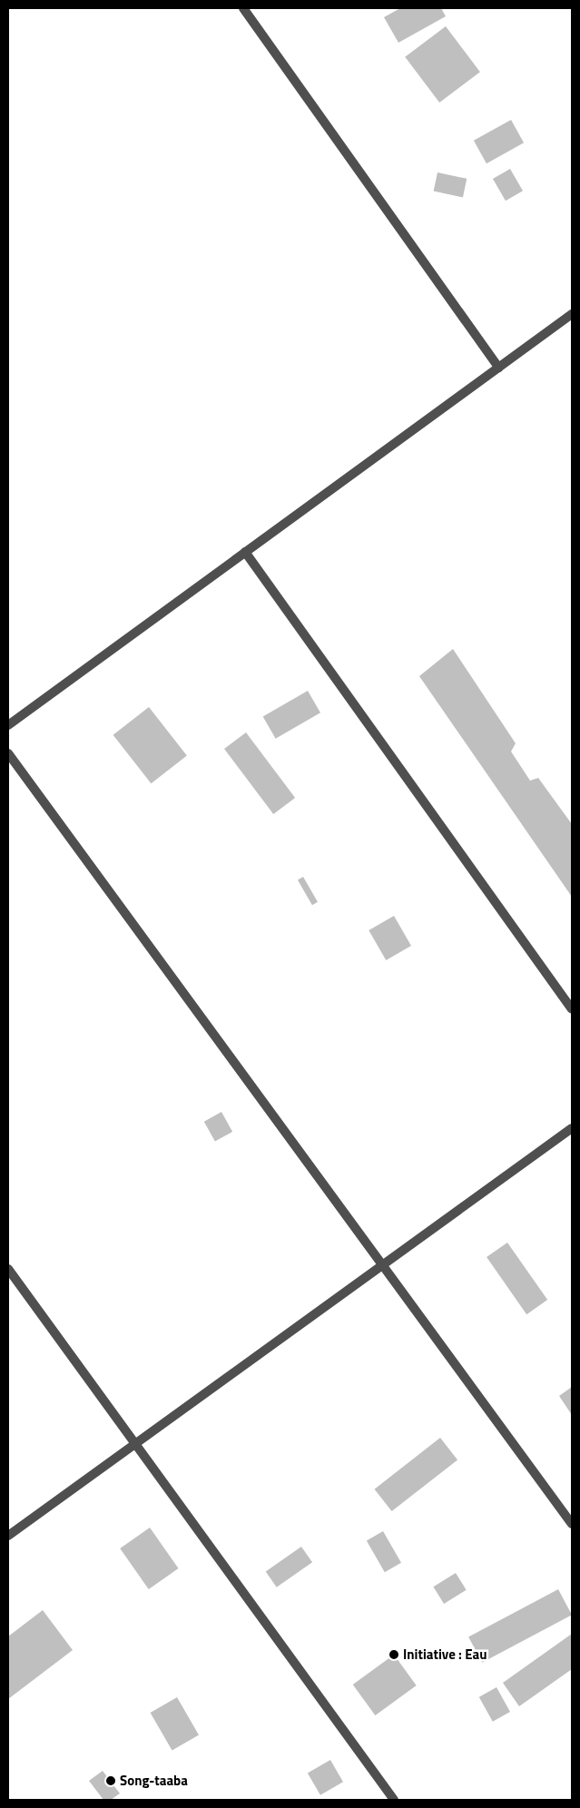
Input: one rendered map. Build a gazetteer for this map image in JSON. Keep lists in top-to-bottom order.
{
  "places": ["Initiative : Eau", "Song-taaba"]
}
